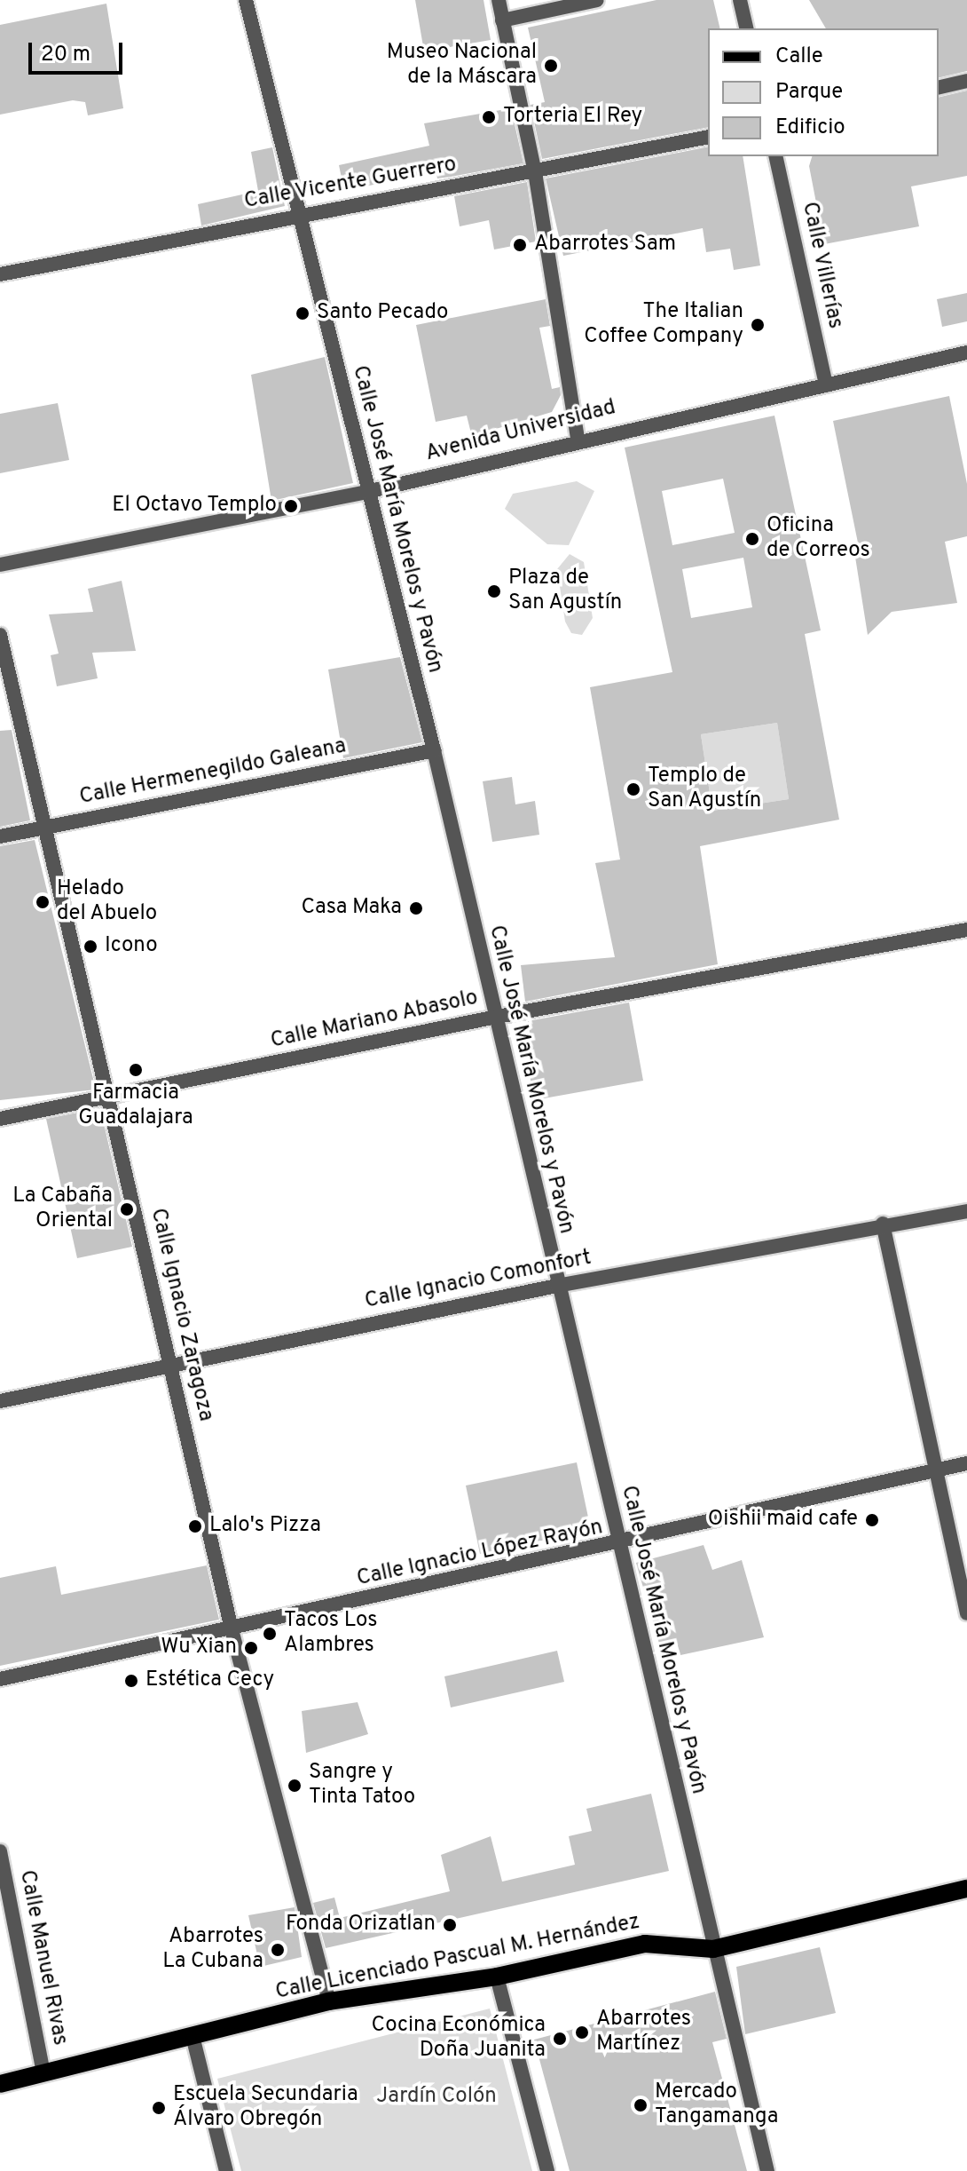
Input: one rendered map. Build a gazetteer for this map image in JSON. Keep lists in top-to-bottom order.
{
  "streets": {
    "main road": ["Calle Licenciado Pascual M. Hernández"],
    "street": [
      "Calle Vicente Guerrero",
      "Calle Villerías",
      "Avenida Universidad",
      "Calle José María Morelos y Pavón",
      "Calle Hermenegildo Galeana",
      "Calle Mariano Abasolo",
      "Calle Ignacio Comonfort",
      "Calle Ignacio Zaragoza",
      "Calle Ignacio López Rayón",
      "Calle Manuel Rivas"
    ]
  },
  "crossings": [
    ["Calle Vicente Guerrero", "Calle José María Morelos y Pavón"],
    ["Calle Villerías", "Avenida Universidad"],
    ["Avenida Universidad", "Calle José María Morelos y Pavón"],
    ["Calle José María Morelos y Pavón", "Calle Hermenegildo Galeana"],
    ["Calle José María Morelos y Pavón", "Calle Mariano Abasolo"],
    ["Calle José María Morelos y Pavón", "Calle Ignacio Comonfort"],
    ["Calle José María Morelos y Pavón", "Calle Ignacio López Rayón"],
    ["Calle José María Morelos y Pavón", "Calle Licenciado Pascual M. Hernández"],
    ["Calle Hermenegildo Galeana", "Calle Ignacio Zaragoza"],
    ["Calle Mariano Abasolo", "Calle Ignacio Zaragoza"],
    ["Calle Ignacio Comonfort", "Calle Ignacio Zaragoza"],
    ["Calle Ignacio Zaragoza", "Calle Ignacio López Rayón"],
    ["Calle Ignacio Zaragoza", "Calle Licenciado Pascual M. Hernández"],
    ["Calle Manuel Rivas", "Calle Licenciado Pascual M. Hernández"]
  ],
  "parks": ["Jardín Colón"],
  "places": [
    "Museo Nacional de la Máscara",
    "Torteria El Rey",
    "Abarrotes Sam",
    "Santo Pecado",
    "The Italian Coffee Company",
    "El Octavo Templo",
    "Oficina de Correos",
    "Plaza de San Agustín",
    "Templo de San Agustín",
    "Helado del Abuelo",
    "Casa Maka",
    "Icono",
    "Farmacia Guadalajara",
    "La Cabaña Oriental",
    "Oishii maid cafe",
    "Lalo's Pizza",
    "Tacos Los Alambres",
    "Wu Xian",
    "Estética Cecy",
    "Sangre y Tinta Tatoo",
    "Fonda Orizatlan",
    "Abarrotes La Cubana",
    "Abarrotes Martínez",
    "Cocina Económica Doña Juanita",
    "Mercado Tangamanga",
    "Escuela Secundaria Álvaro Obregón"
  ],
  "legend": ["Calle", "Parque", "Edificio"],
  "scale_bar": "20 m"
}
